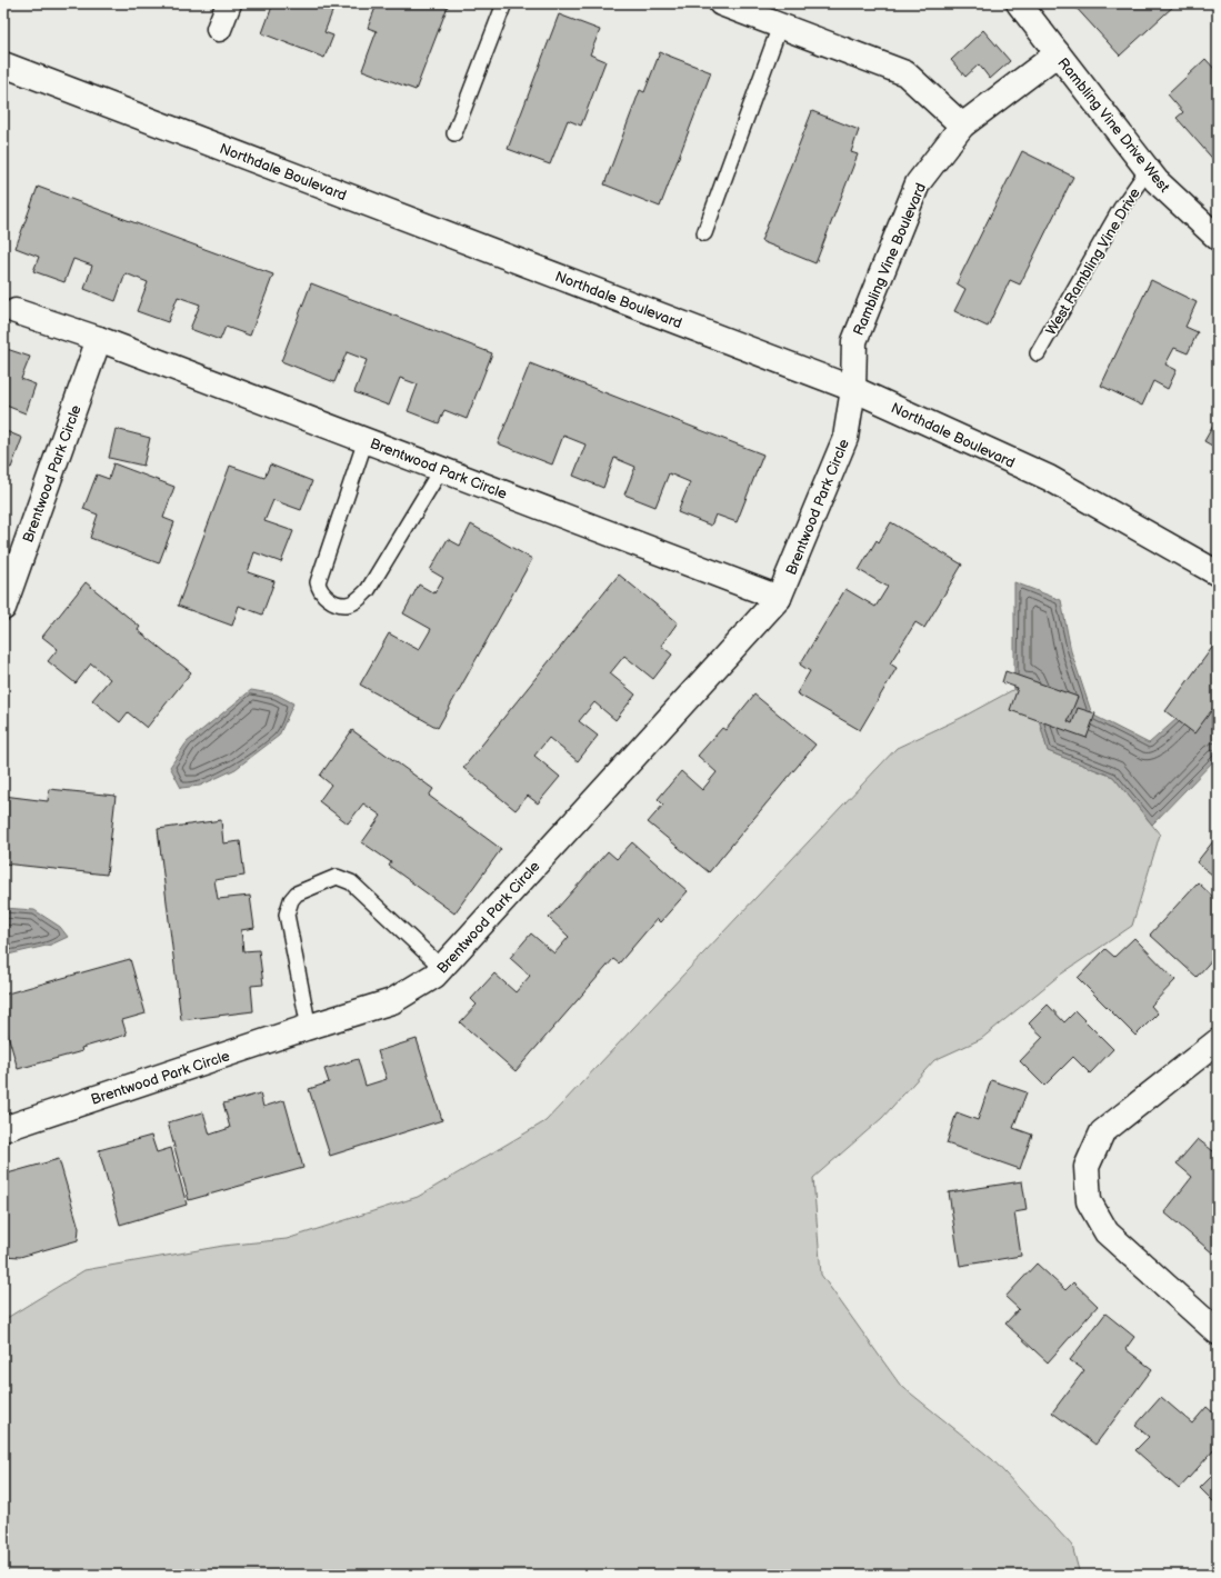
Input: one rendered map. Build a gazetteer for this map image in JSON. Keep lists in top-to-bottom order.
{
  "streets": {
    "street": [
      "Rambling Vine Drive West",
      "Northdale Boulevard",
      "Rambling Vine Boulevard",
      "Brentwood Park Circle"
    ],
    "lane": ["West Rambling Vine Drive"]
  },
  "crossings": [
    ["Rambling Vine Drive West", "Rambling Vine Boulevard"],
    ["Rambling Vine Drive West", "West Rambling Vine Drive"],
    ["Northdale Boulevard", "Rambling Vine Boulevard"],
    ["Northdale Boulevard", "Brentwood Park Circle"],
    ["Rambling Vine Boulevard", "Brentwood Park Circle"]
  ]
}
